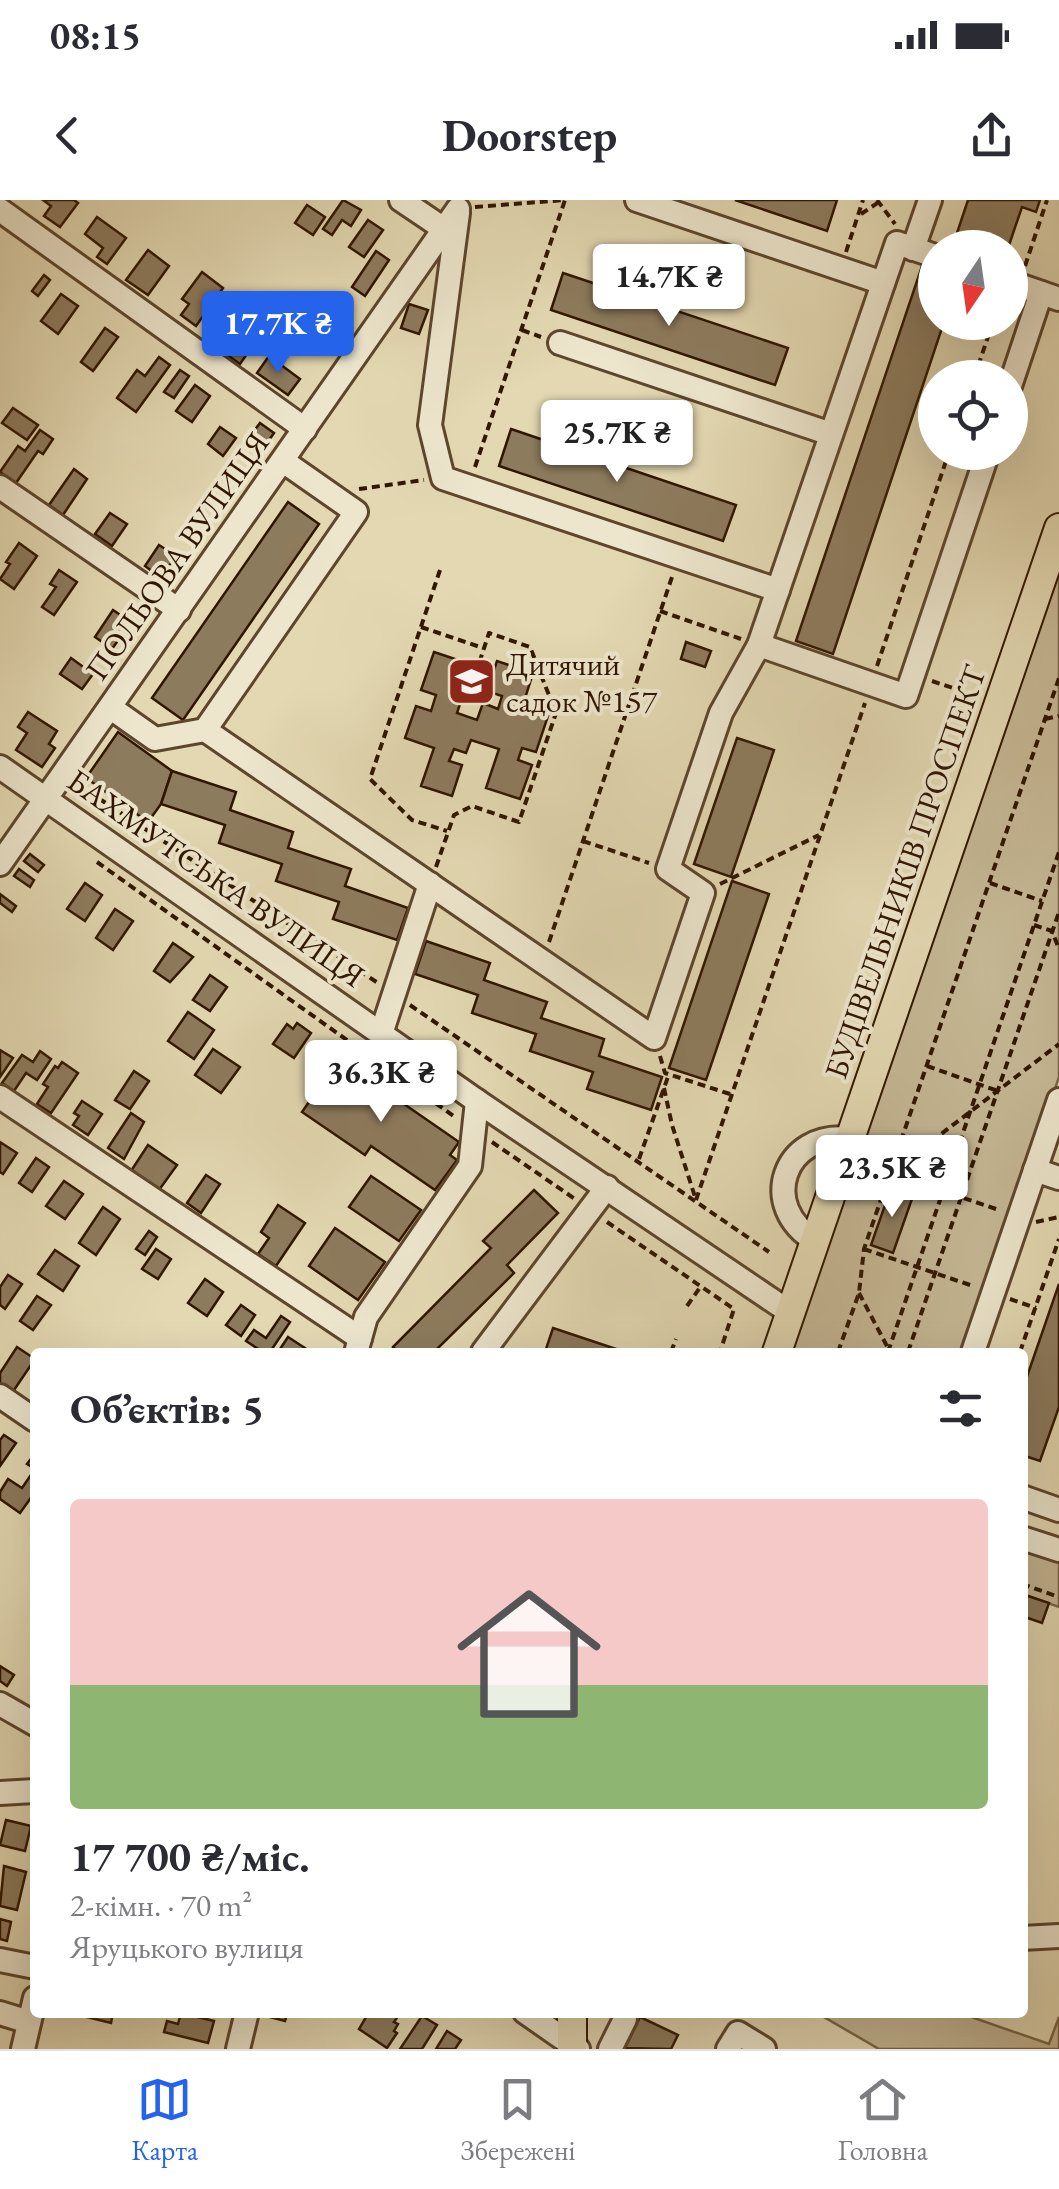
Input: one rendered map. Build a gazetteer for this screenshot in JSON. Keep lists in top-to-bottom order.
{
  "streets": {
    "main road": ["БУДІВЕЛЬНИКІВ ПРОСПЕКТ"],
    "street": ["ПОЛЬОВА ВУЛИЦЯ", "БАХМУТСЬКА ВУЛИЦЯ"]
  },
  "crossings": [
    ["ПОЛЬОВА ВУЛИЦЯ", "БАХМУТСЬКА ВУЛИЦЯ"],
    ["БУДІВЕЛЬНИКІВ ПРОСПЕКТ", "БАХМУТСЬКА ВУЛИЦЯ"]
  ],
  "places": {
    "school or university": ["Дитячий садок №157"]
  },
  "north": "bottom",
  "page": {
    "status": "08:15",
    "header": "Doorstep",
    "price": [
      "14.7K ₴",
      "17.7K ₴",
      "25.7K ₴",
      "36.3K ₴",
      "23.5K ₴"
    ],
    "heading": "Об’єктів: 5",
    "list": [
      {
        "name": "17 700 ₴/міс.",
        "note": "2-кімн. · 70 m² · Яруцького вулиця"
      }
    ],
    "tabs": ["Карта", "Збережені", "Головна"]
  }
}
